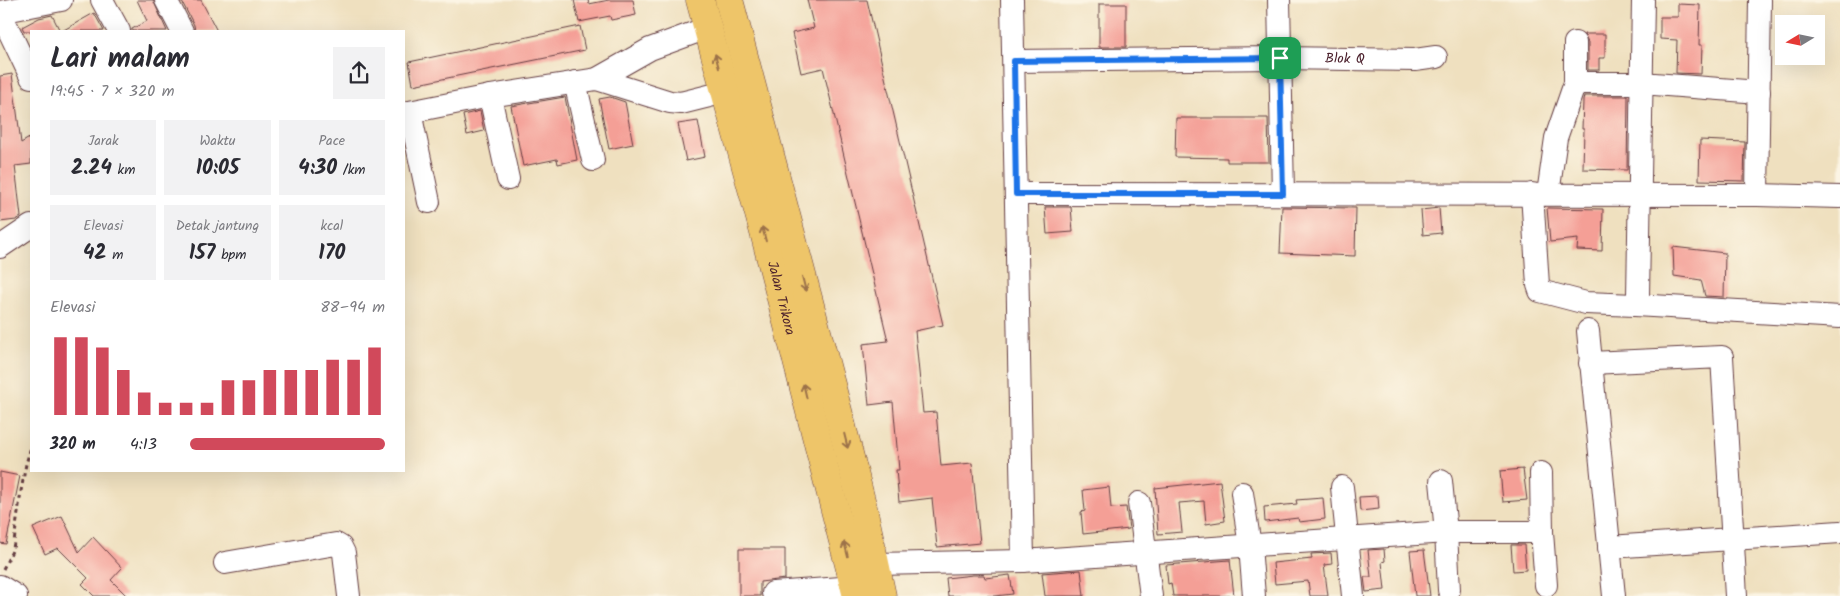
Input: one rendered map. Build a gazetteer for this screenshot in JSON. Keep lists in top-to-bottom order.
{
  "streets": {
    "main road": ["Jalan Trikora"],
    "street": ["Blok Q"]
  },
  "north": "left",
  "page": {
    "heading": ["Lari malam", "19:45 · 7 × 320 m"],
    "stats": [
      ["Jarak", "2.24 km"],
      ["Waktu", "10:05"],
      ["Pace", "4:30 /km"],
      ["Elevasi", "42 m"],
      ["Detak jantung", "157 bpm"],
      ["kcal", "170"]
    ],
    "chart": ["Elevasi", "88–94 m"],
    "list": [
      {
        "name": "320 m",
        "note": "4:13"
      }
    ]
  }
}
